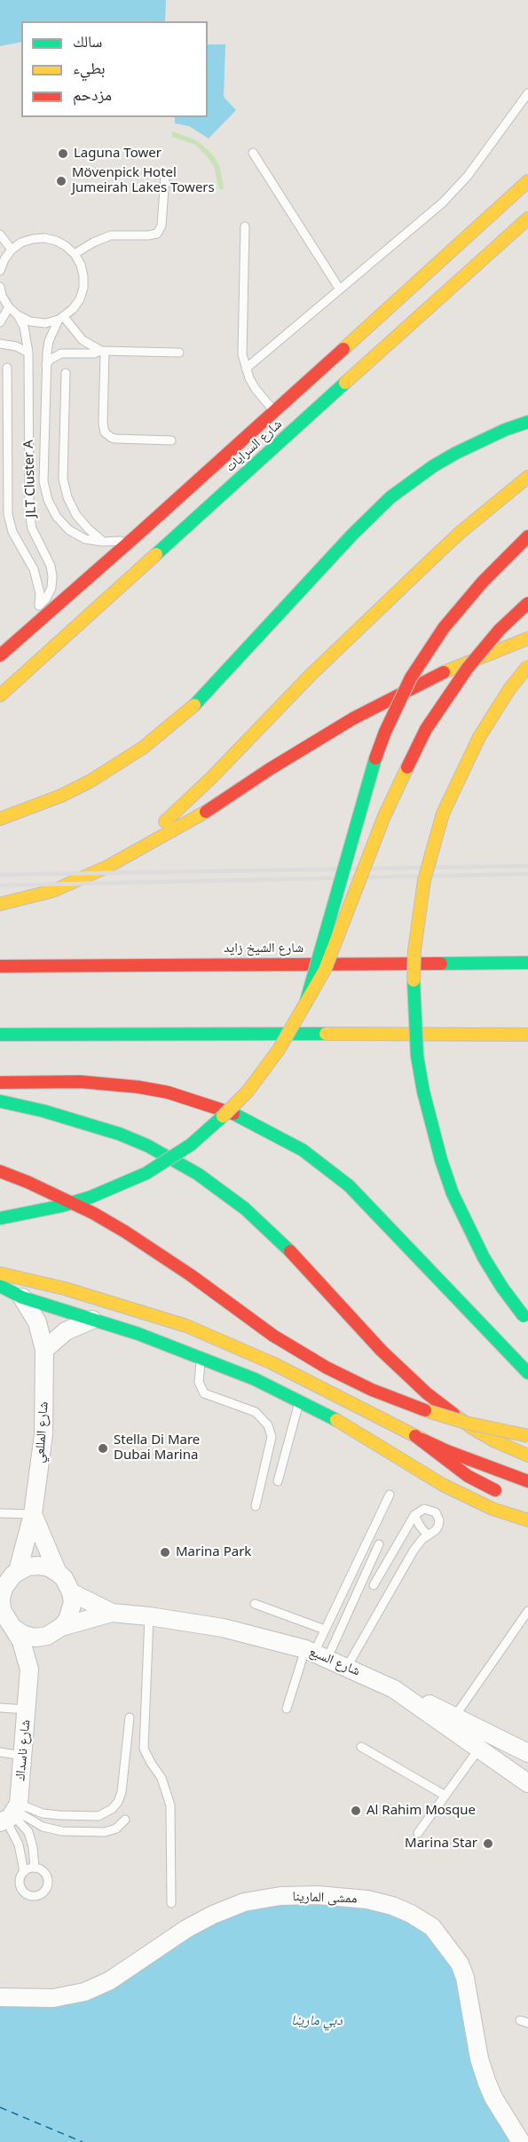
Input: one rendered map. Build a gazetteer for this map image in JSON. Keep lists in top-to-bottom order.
{
  "streets": {
    "main road": ["شارع السرايات", "شارع الشيخ زايد"],
    "street": [
      "شارع المللعي",
      "شارع السبع",
      "شارع ناسداك",
      "ممشى المارينا"
    ],
    "lane": ["JLT Cluster A"]
  },
  "crossings": [
    ["شارع السرايات", "JLT Cluster A"],
    ["شارع المللعي", "شارع السبع"],
    ["شارع المللعي", "شارع ناسداك"],
    ["شارع السبع", "شارع ناسداك"]
  ],
  "water": ["دبي مارينا"],
  "places": [
    "Laguna Tower",
    "Mövenpick Hotel Jumeirah Lakes Towers",
    "Stella Di Mare Dubai Marina",
    "Marina Park",
    "Al Rahim Mosque",
    "Marina Star"
  ],
  "legend": ["سالك", "بطيء", "مزدحم"]
}
